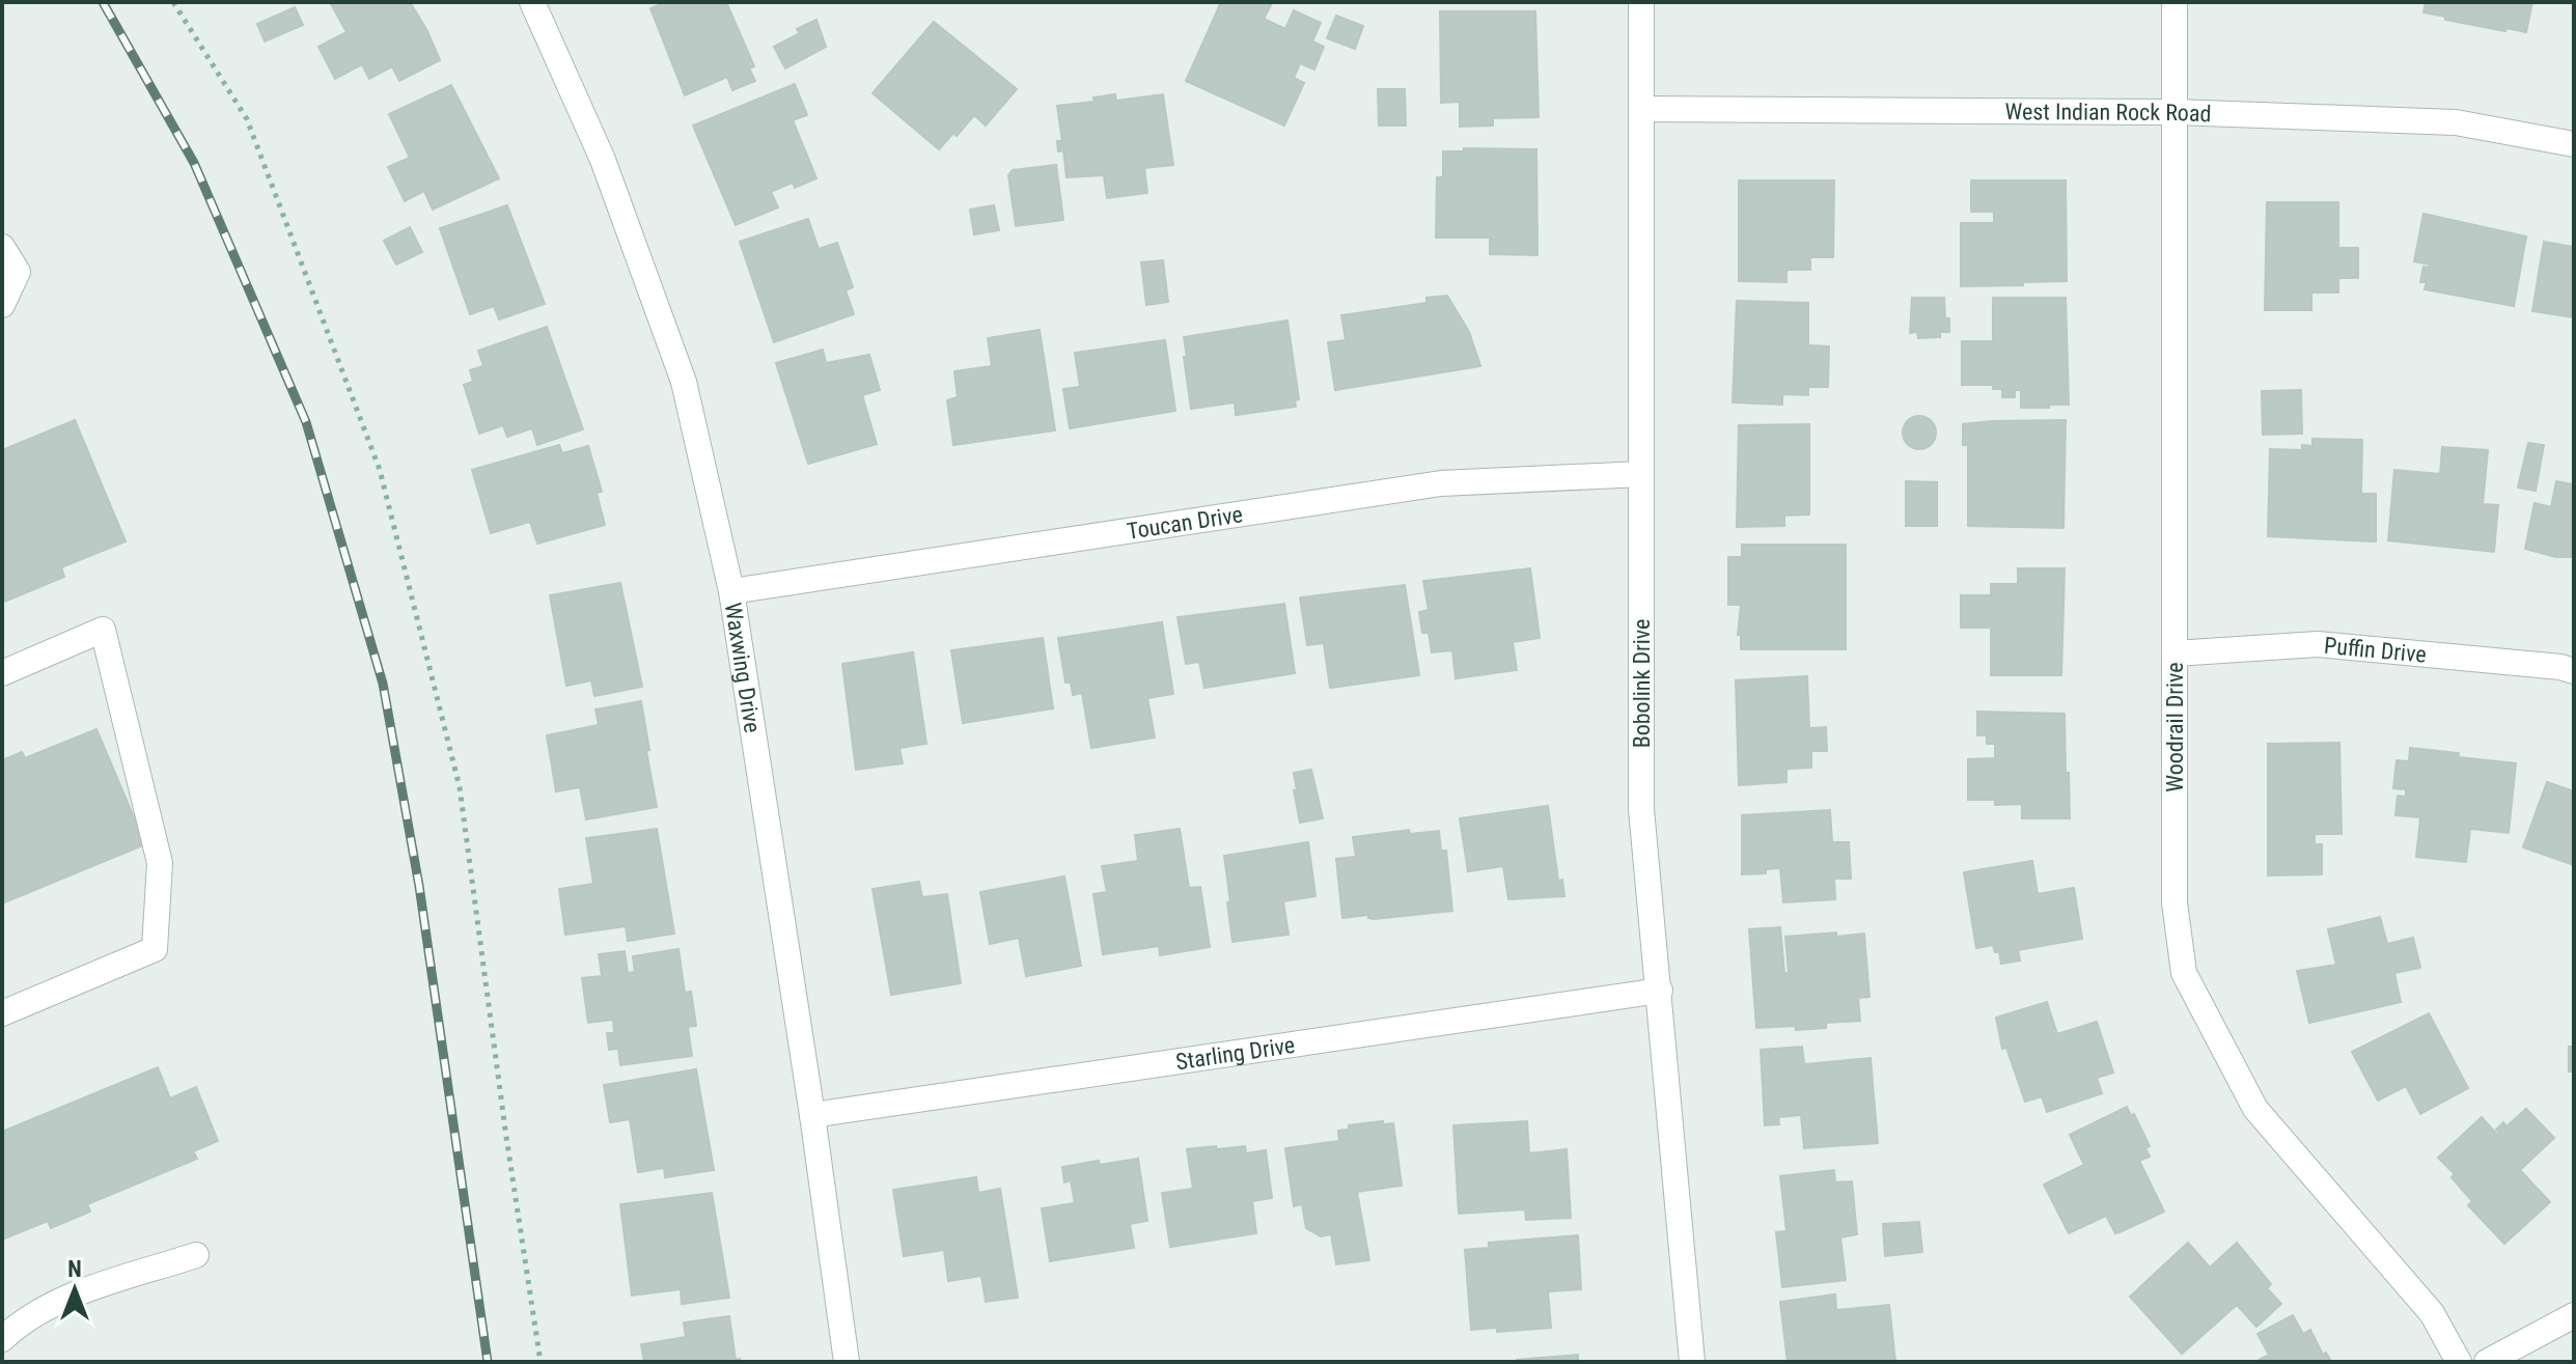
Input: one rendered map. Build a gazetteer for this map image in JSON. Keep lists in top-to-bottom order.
{
  "streets": {
    "street": [
      "West Indian Rock Road",
      "Toucan Drive",
      "Puffin Drive",
      "Waxwing Drive",
      "Bobolink Drive",
      "Woodrail Drive",
      "Starling Drive"
    ]
  },
  "crossings": [
    ["West Indian Rock Road", "Bobolink Drive"],
    ["West Indian Rock Road", "Woodrail Drive"],
    ["Toucan Drive", "Waxwing Drive"],
    ["Toucan Drive", "Bobolink Drive"],
    ["Puffin Drive", "Woodrail Drive"],
    ["Waxwing Drive", "Starling Drive"],
    ["Bobolink Drive", "Starling Drive"]
  ],
  "north": "top"
}
